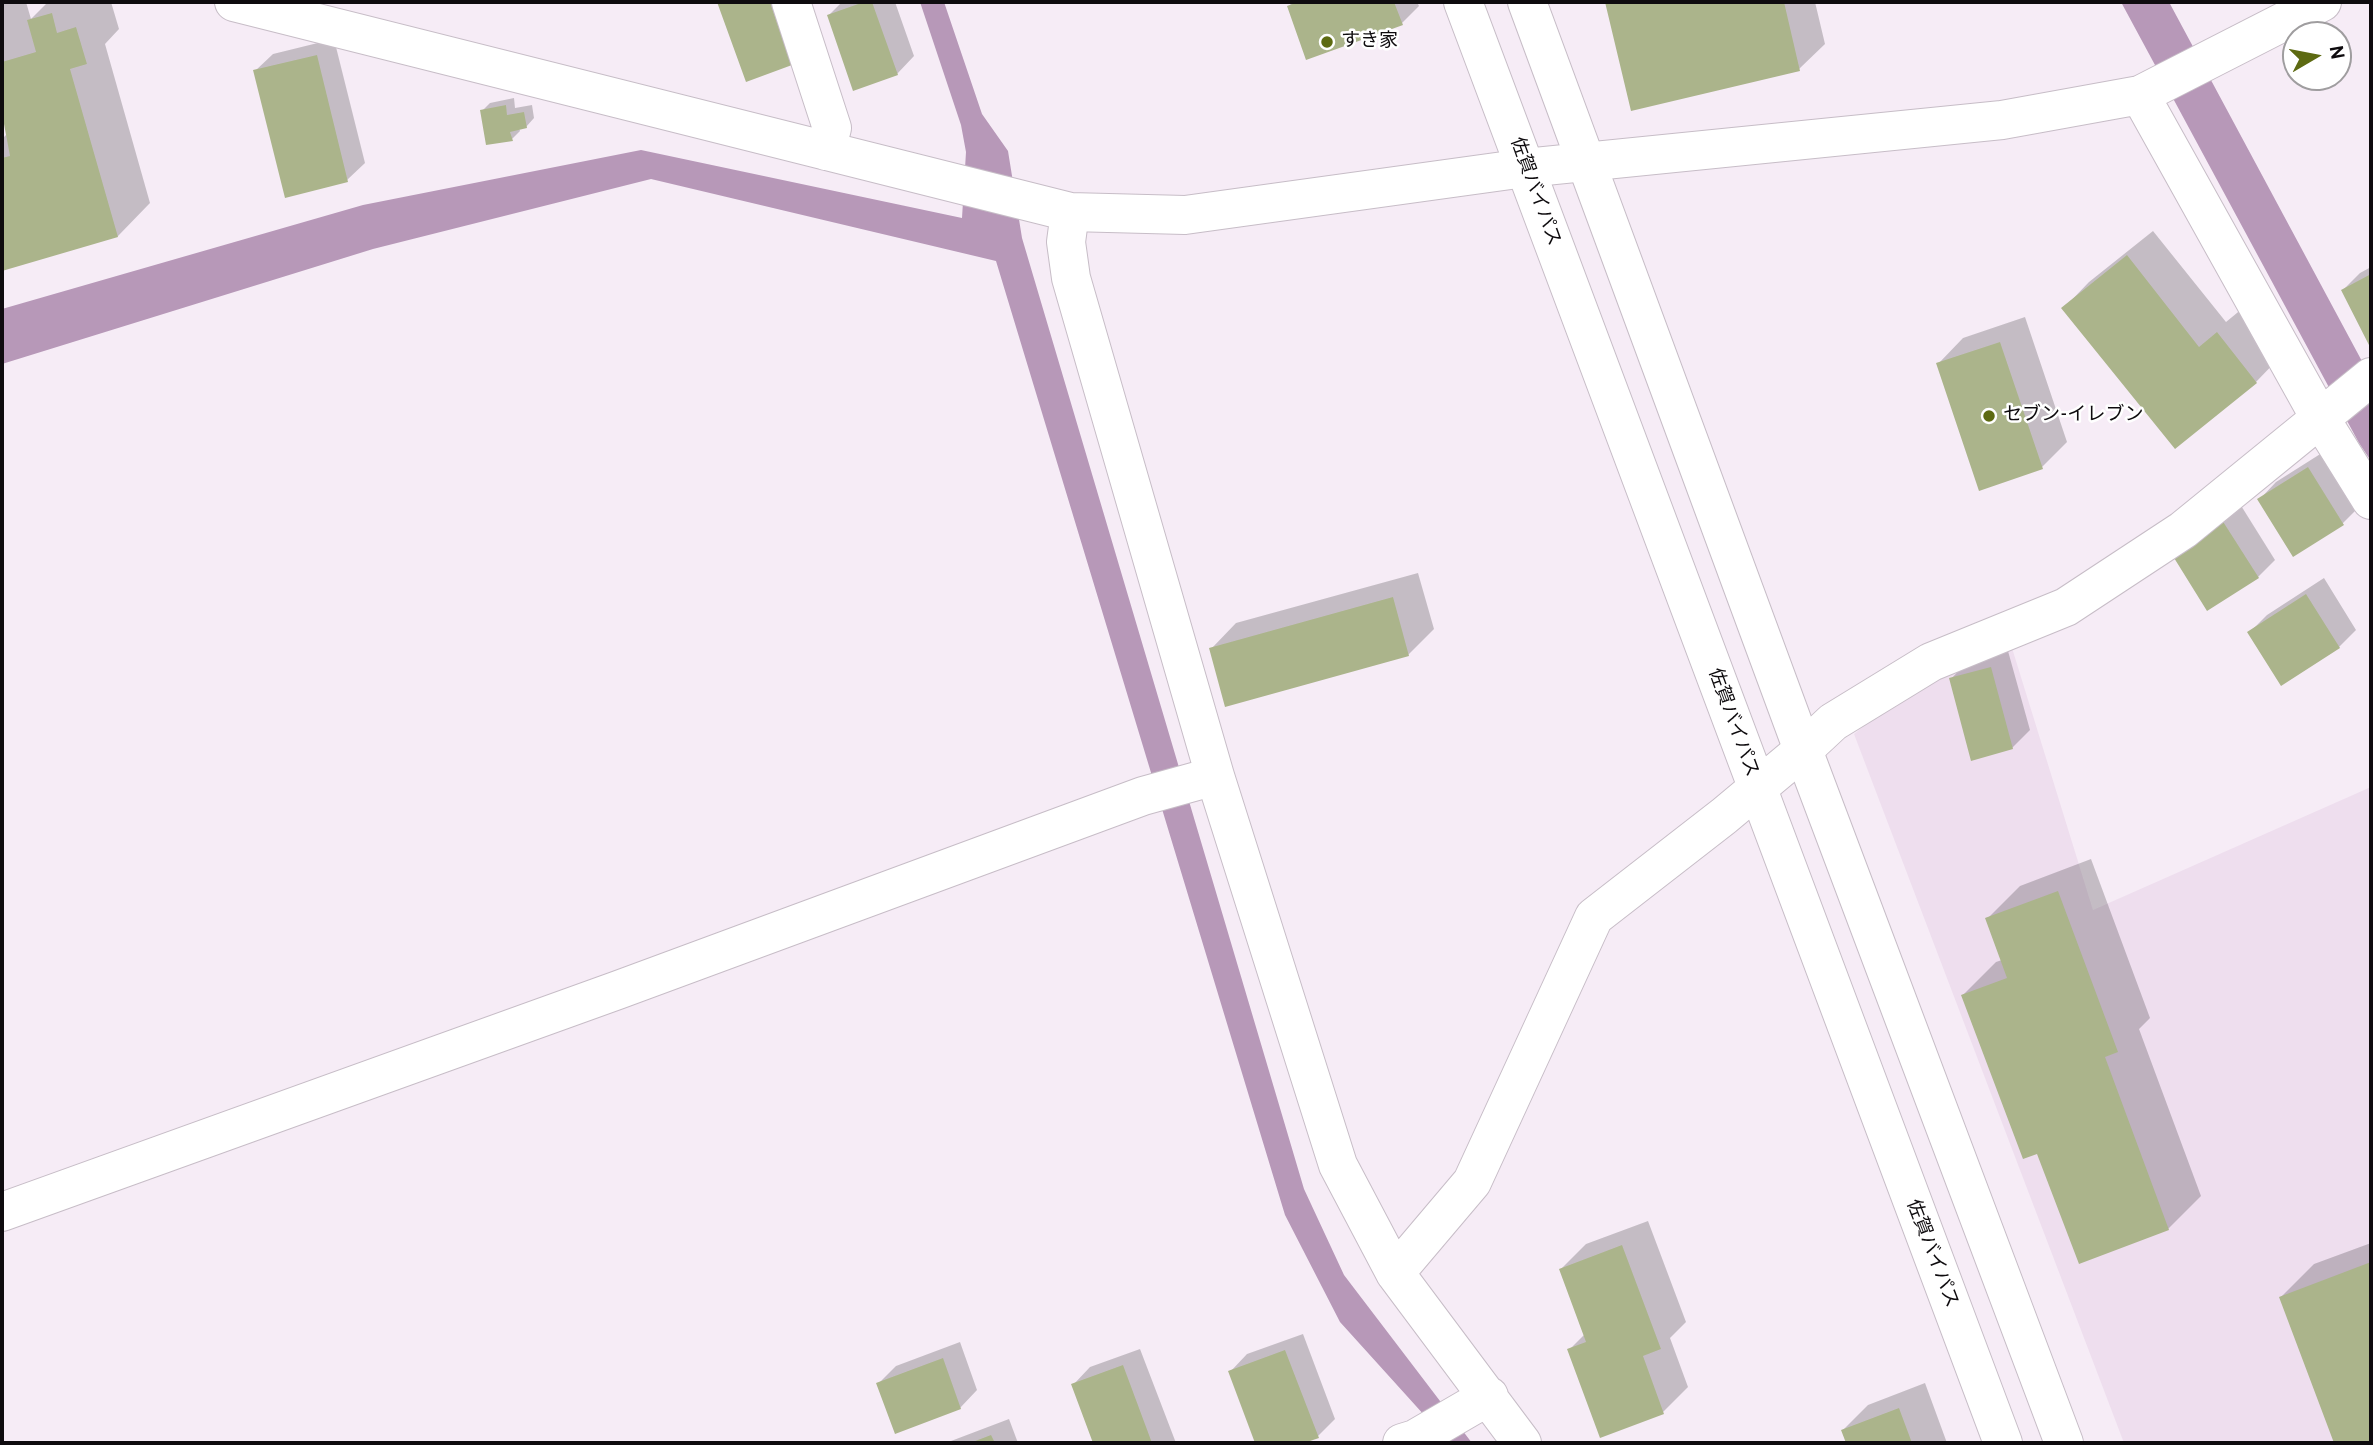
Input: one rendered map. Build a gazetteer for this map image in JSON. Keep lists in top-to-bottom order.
{
  "streets": {
    "main road": ["佐賀バイパス"]
  },
  "places": ["すき家", "セブン-イレブン"],
  "north": "right"
}
